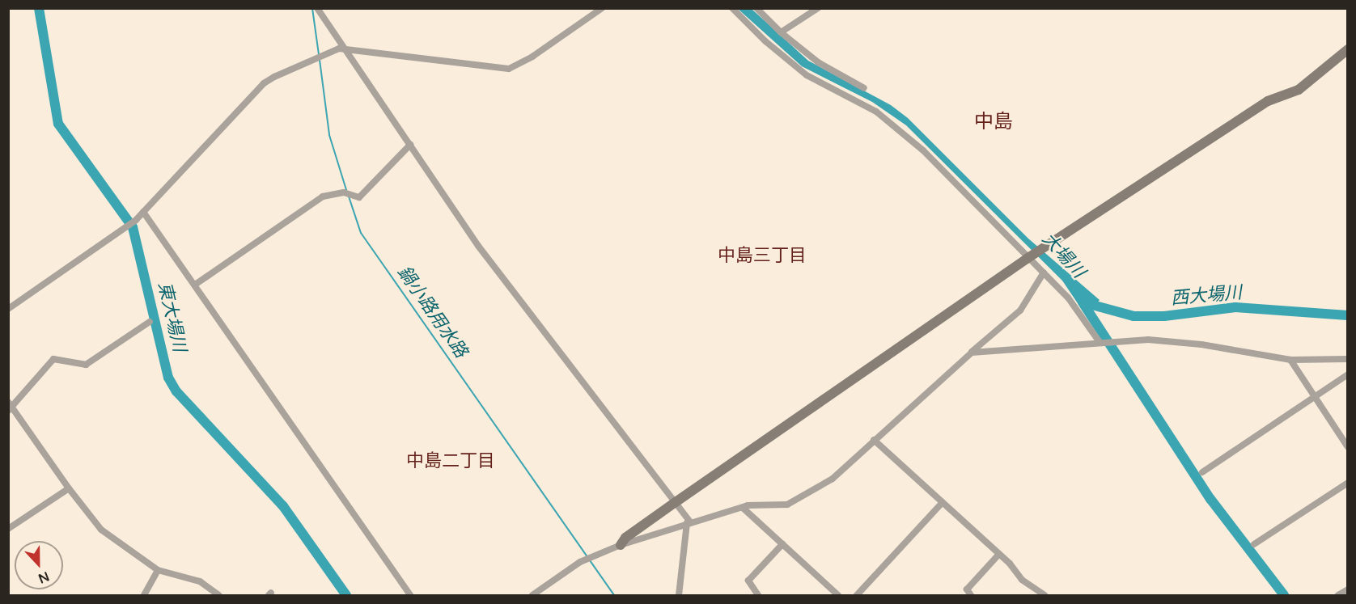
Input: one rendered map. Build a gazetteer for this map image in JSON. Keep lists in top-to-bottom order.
{
  "districts": ["中島", "中島三丁目", "中島二丁目"],
  "water": [
    "大場川",
    "西大場川",
    "鍋小路用水路",
    "東大場川"
  ],
  "north": "bottom"
}
